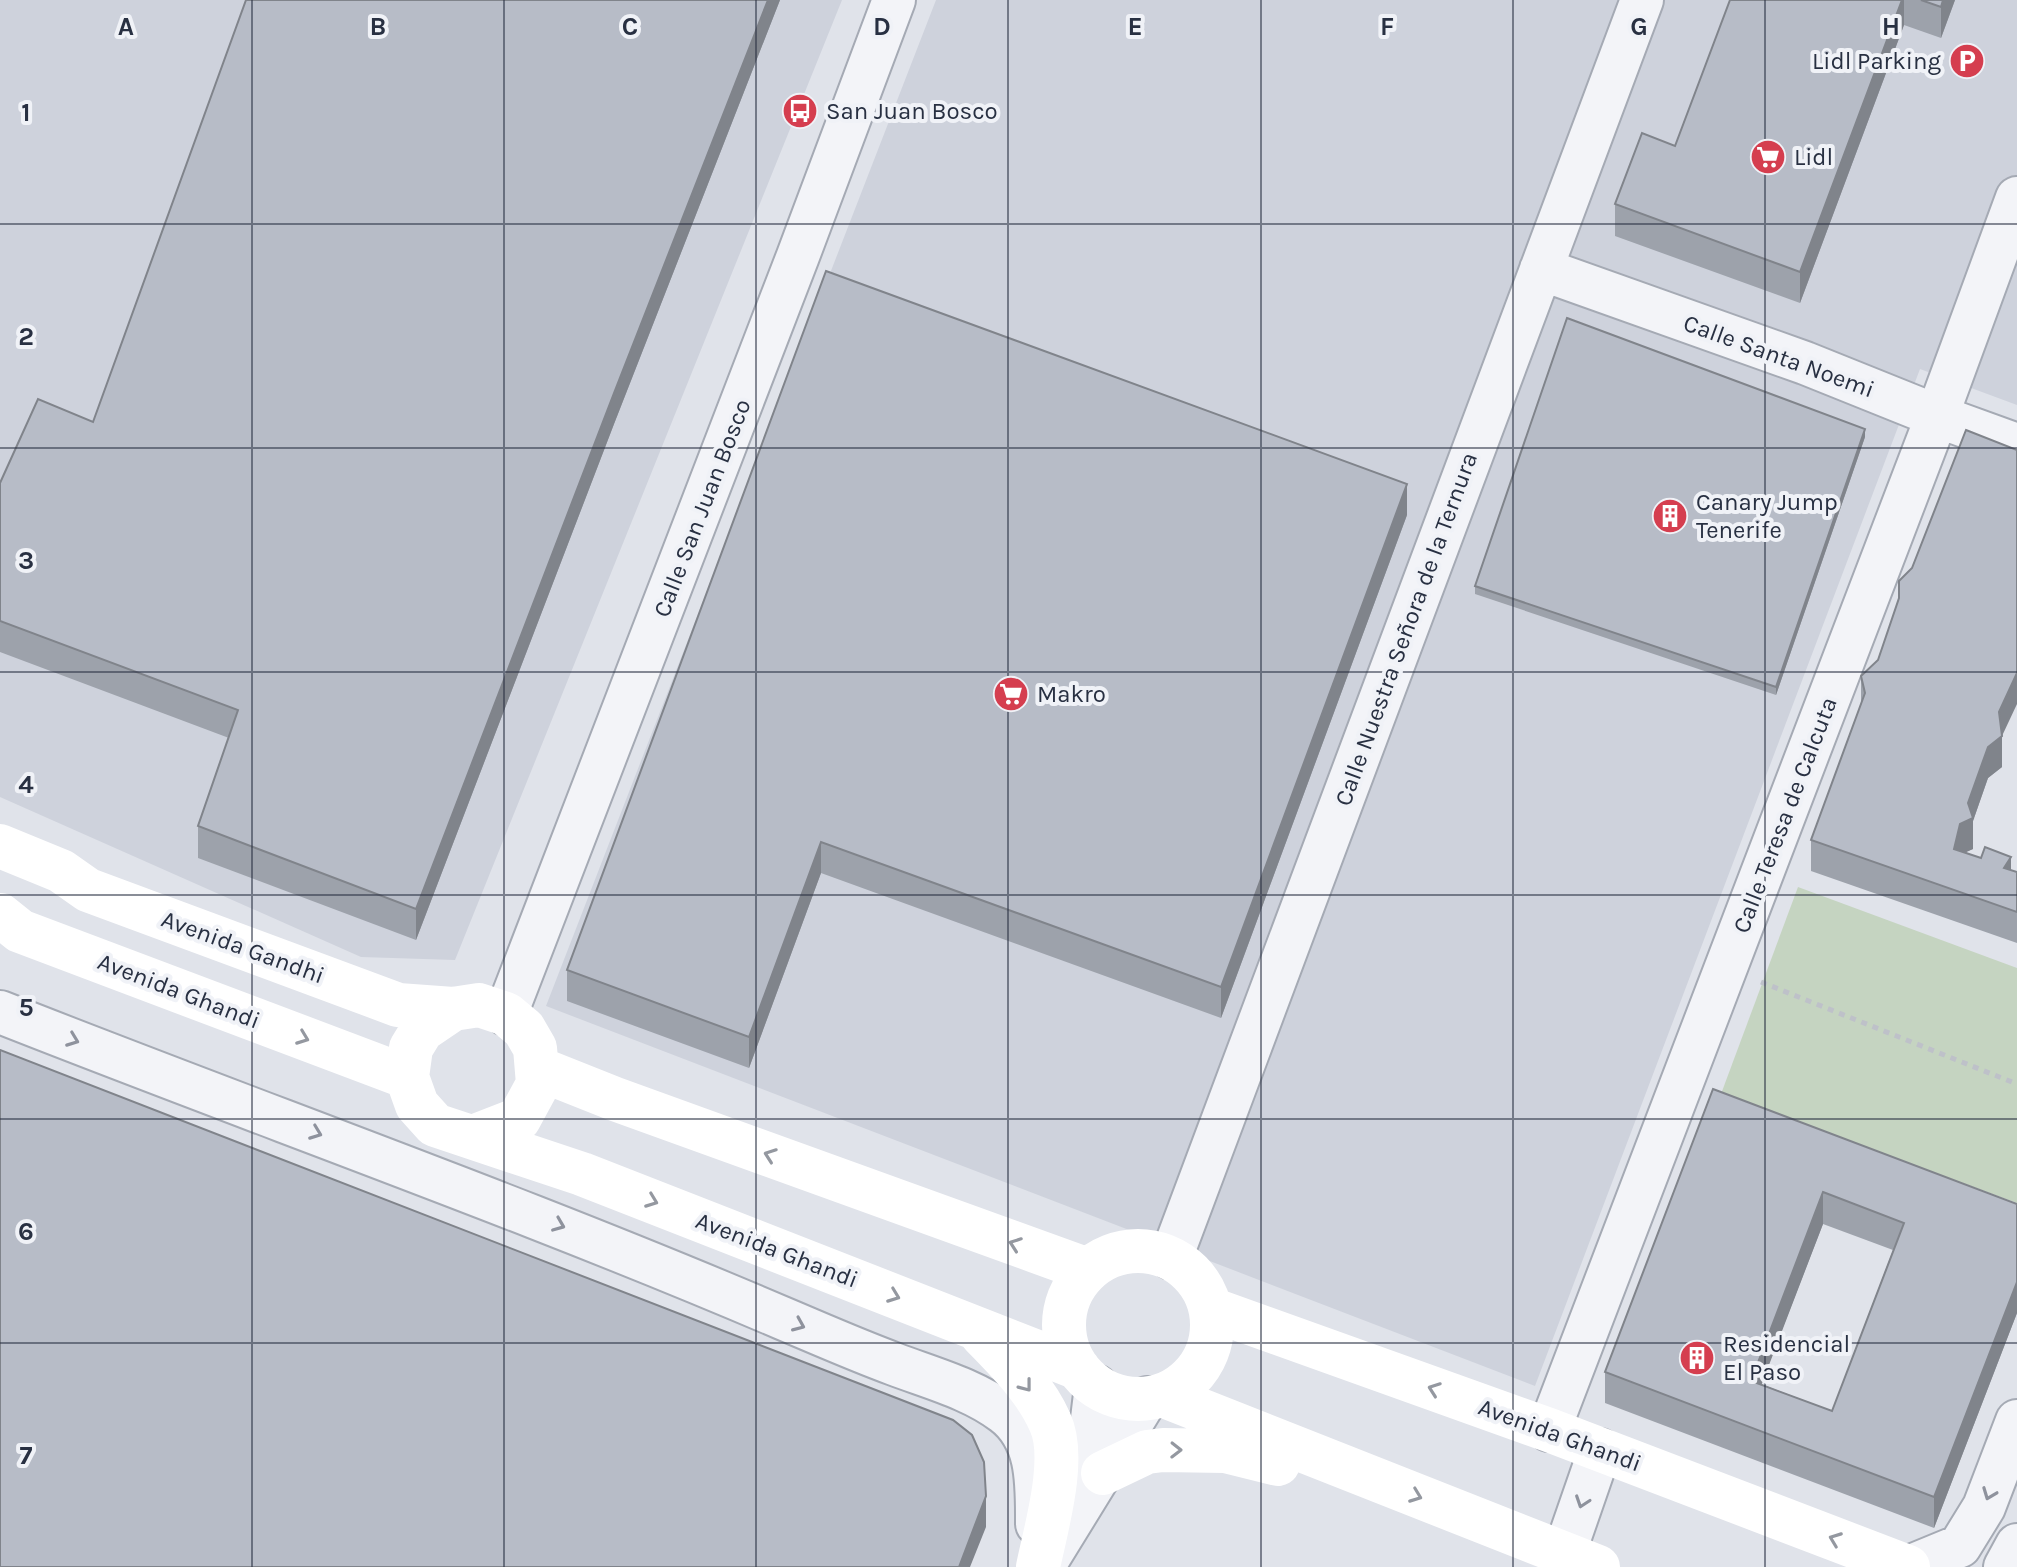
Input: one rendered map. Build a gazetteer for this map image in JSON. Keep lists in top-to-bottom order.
{
  "streets": {
    "street": [
      "Calle Santa Noemi",
      "Calle San Juan Bosco",
      "Calle Nuestra Señora de la Ternura",
      "Calle Teresa de Calcuta",
      "Avenida Gandhi",
      "Avenida Ghandi"
    ]
  },
  "crossings": [
    ["Calle Santa Noemi", "Calle Nuestra Señora de la Ternura"],
    ["Calle Santa Noemi", "Calle Teresa de Calcuta"],
    ["Calle San Juan Bosco", "Avenida Gandhi"],
    ["Calle San Juan Bosco", "Avenida Ghandi"],
    ["Calle Nuestra Señora de la Ternura", "Avenida Ghandi"],
    ["Calle Teresa de Calcuta", "Avenida Ghandi"],
    ["Avenida Gandhi", "Avenida Ghandi"]
  ],
  "places": {
    "parking": ["Lidl Parking"],
    "bus stop": ["San Juan Bosco"],
    "supermarket": ["Lidl", "Makro"],
    "building": ["Canary Jump Tenerife", "Residencial El Paso"]
  },
  "grid": {
    "columns": [
      "A",
      "B",
      "C",
      "D",
      "E",
      "F",
      "G",
      "H"
    ],
    "rows": [
      "1",
      "2",
      "3",
      "4",
      "5",
      "6",
      "7"
    ]
  }
}
